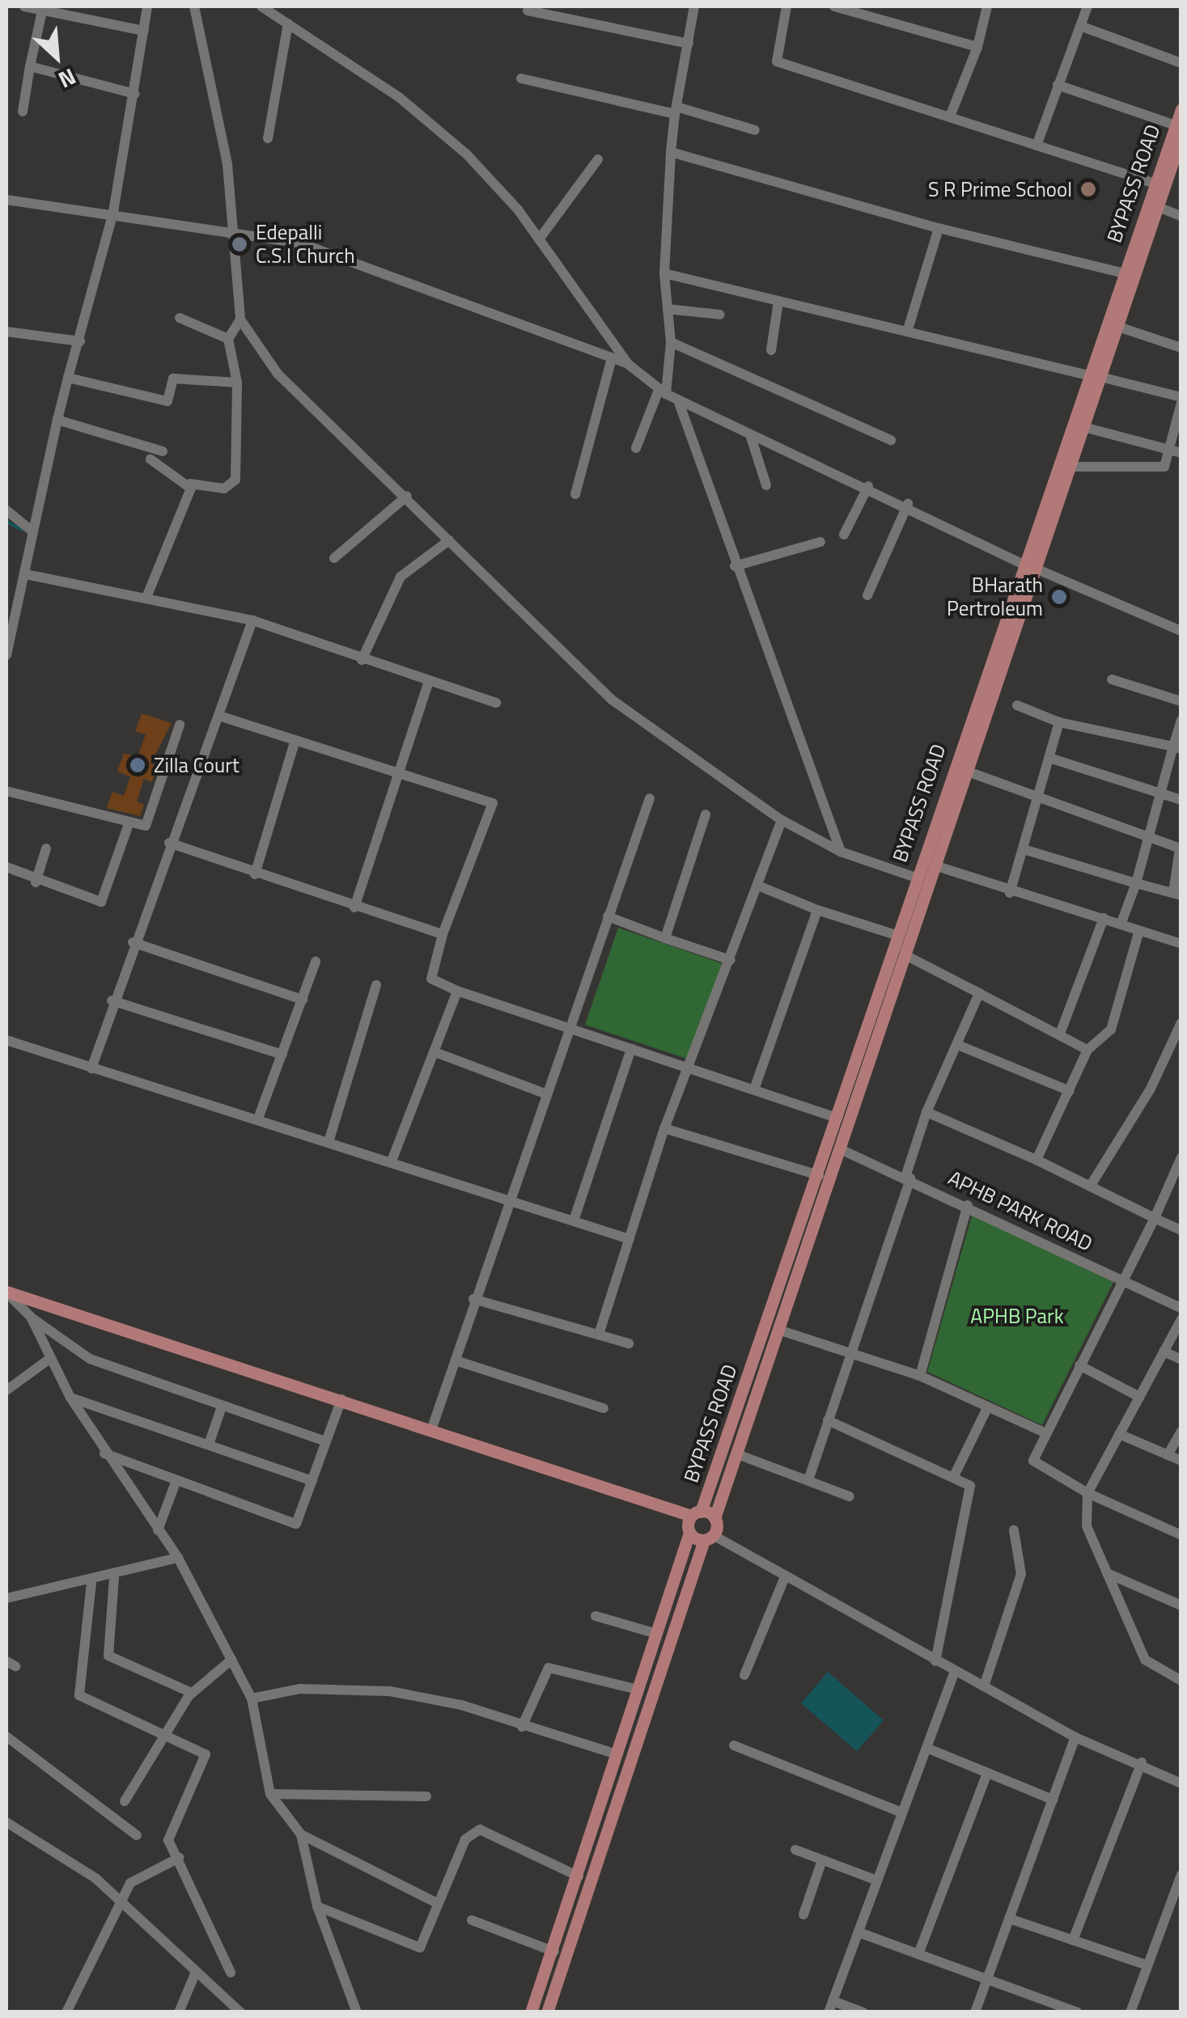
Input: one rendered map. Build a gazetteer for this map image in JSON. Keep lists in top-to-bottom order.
{
  "streets": {
    "main road": ["BYPASS ROAD"],
    "street": ["APHB PARK ROAD"]
  },
  "crossings": [
    ["BYPASS ROAD", "APHB PARK ROAD"]
  ],
  "parks": ["APHB Park"],
  "places": [
    "S R Prime School",
    "Edepalli C.S.I Church",
    "BHarath Pertroleum",
    "Zilla Court"
  ],
  "north": "bottom right"
}
